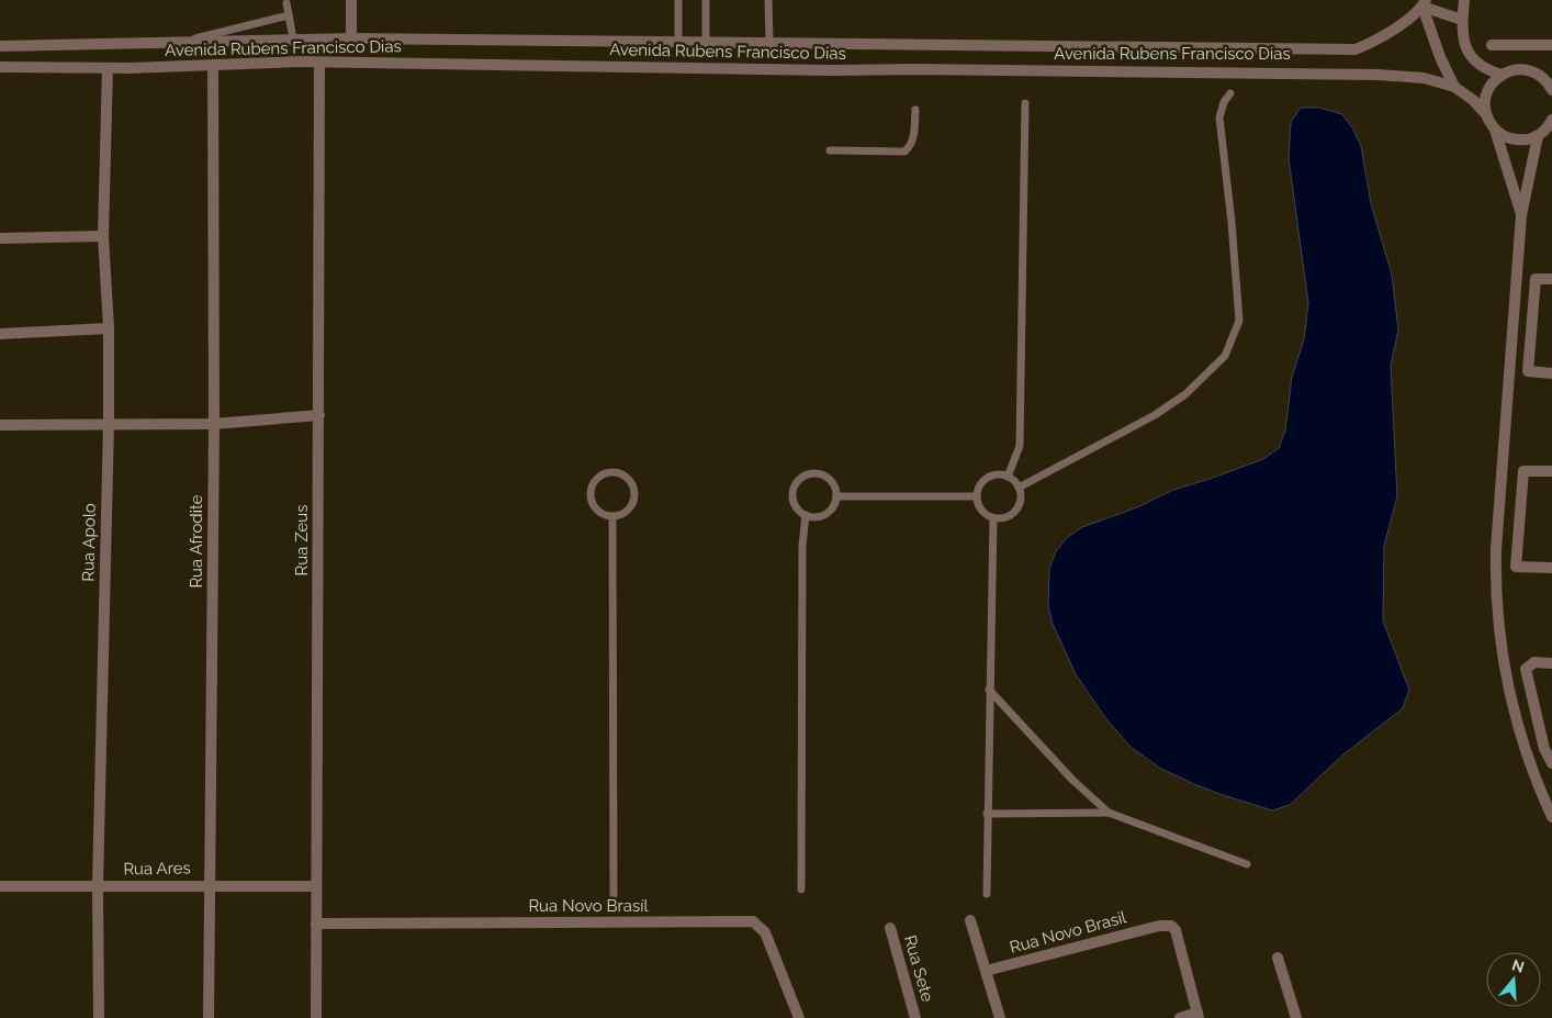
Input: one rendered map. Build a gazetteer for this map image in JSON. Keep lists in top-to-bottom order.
{
  "streets": {
    "street": [
      "Avenida Rubens Francisco Dias",
      "Rua Zeus",
      "Rua Afrodite",
      "Rua Apolo",
      "Rua Ares",
      "Rua Novo Brasíl",
      "Rua Novo Brasil",
      "Rua Sete"
    ]
  },
  "crossings": [
    ["Avenida Rubens Francisco Dias", "Rua Zeus"],
    ["Avenida Rubens Francisco Dias", "Rua Afrodite"],
    ["Avenida Rubens Francisco Dias", "Rua Apolo"],
    ["Rua Zeus", "Rua Ares"],
    ["Rua Zeus", "Rua Novo Brasíl"],
    ["Rua Afrodite", "Rua Ares"],
    ["Rua Apolo", "Rua Ares"]
  ],
  "north": "top"
}
